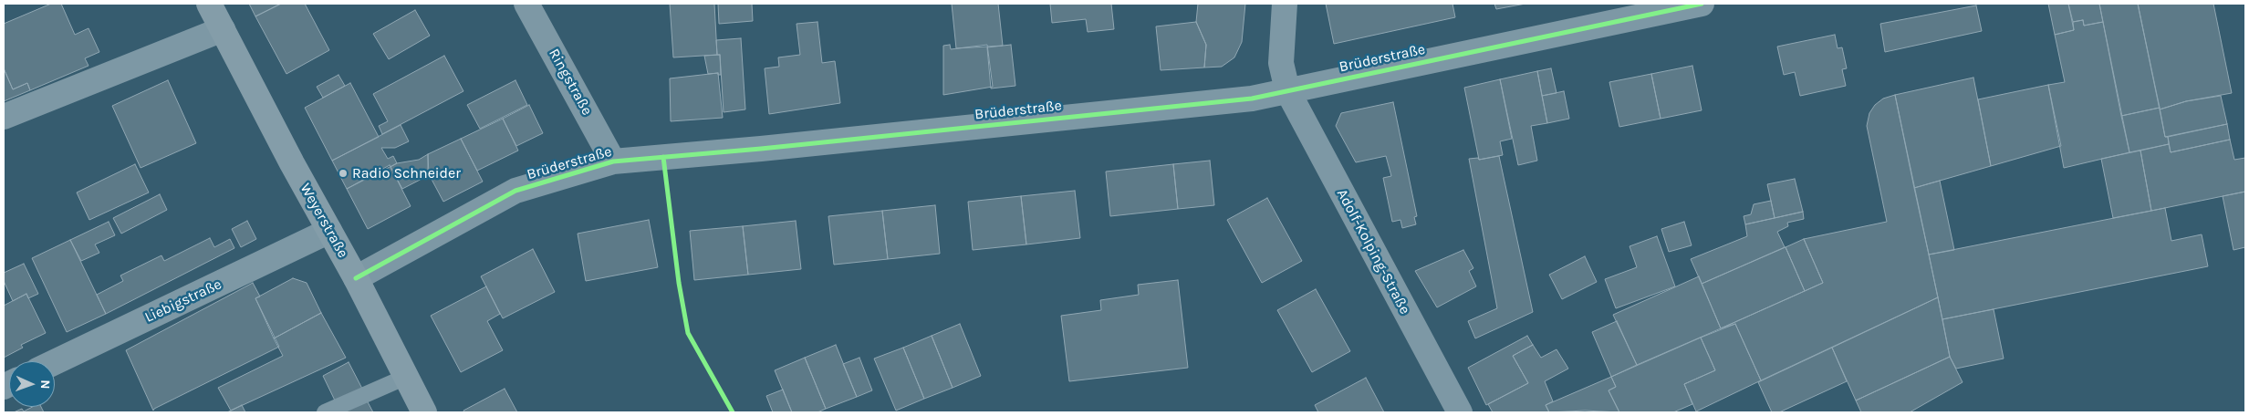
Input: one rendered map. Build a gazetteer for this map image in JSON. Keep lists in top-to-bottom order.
{
  "streets": {
    "main road": ["Weyerstraße"],
    "street": [
      "Brüderstraße",
      "Ringstraße",
      "Adolf-Kolping-Straße",
      "Liebigstraße"
    ]
  },
  "crossings": [
    ["Brüderstraße", "Ringstraße"],
    ["Brüderstraße", "Weyerstraße"],
    ["Brüderstraße", "Adolf-Kolping-Straße"],
    ["Weyerstraße", "Liebigstraße"]
  ],
  "places": ["Radio Schneider"],
  "north": "right"
}
